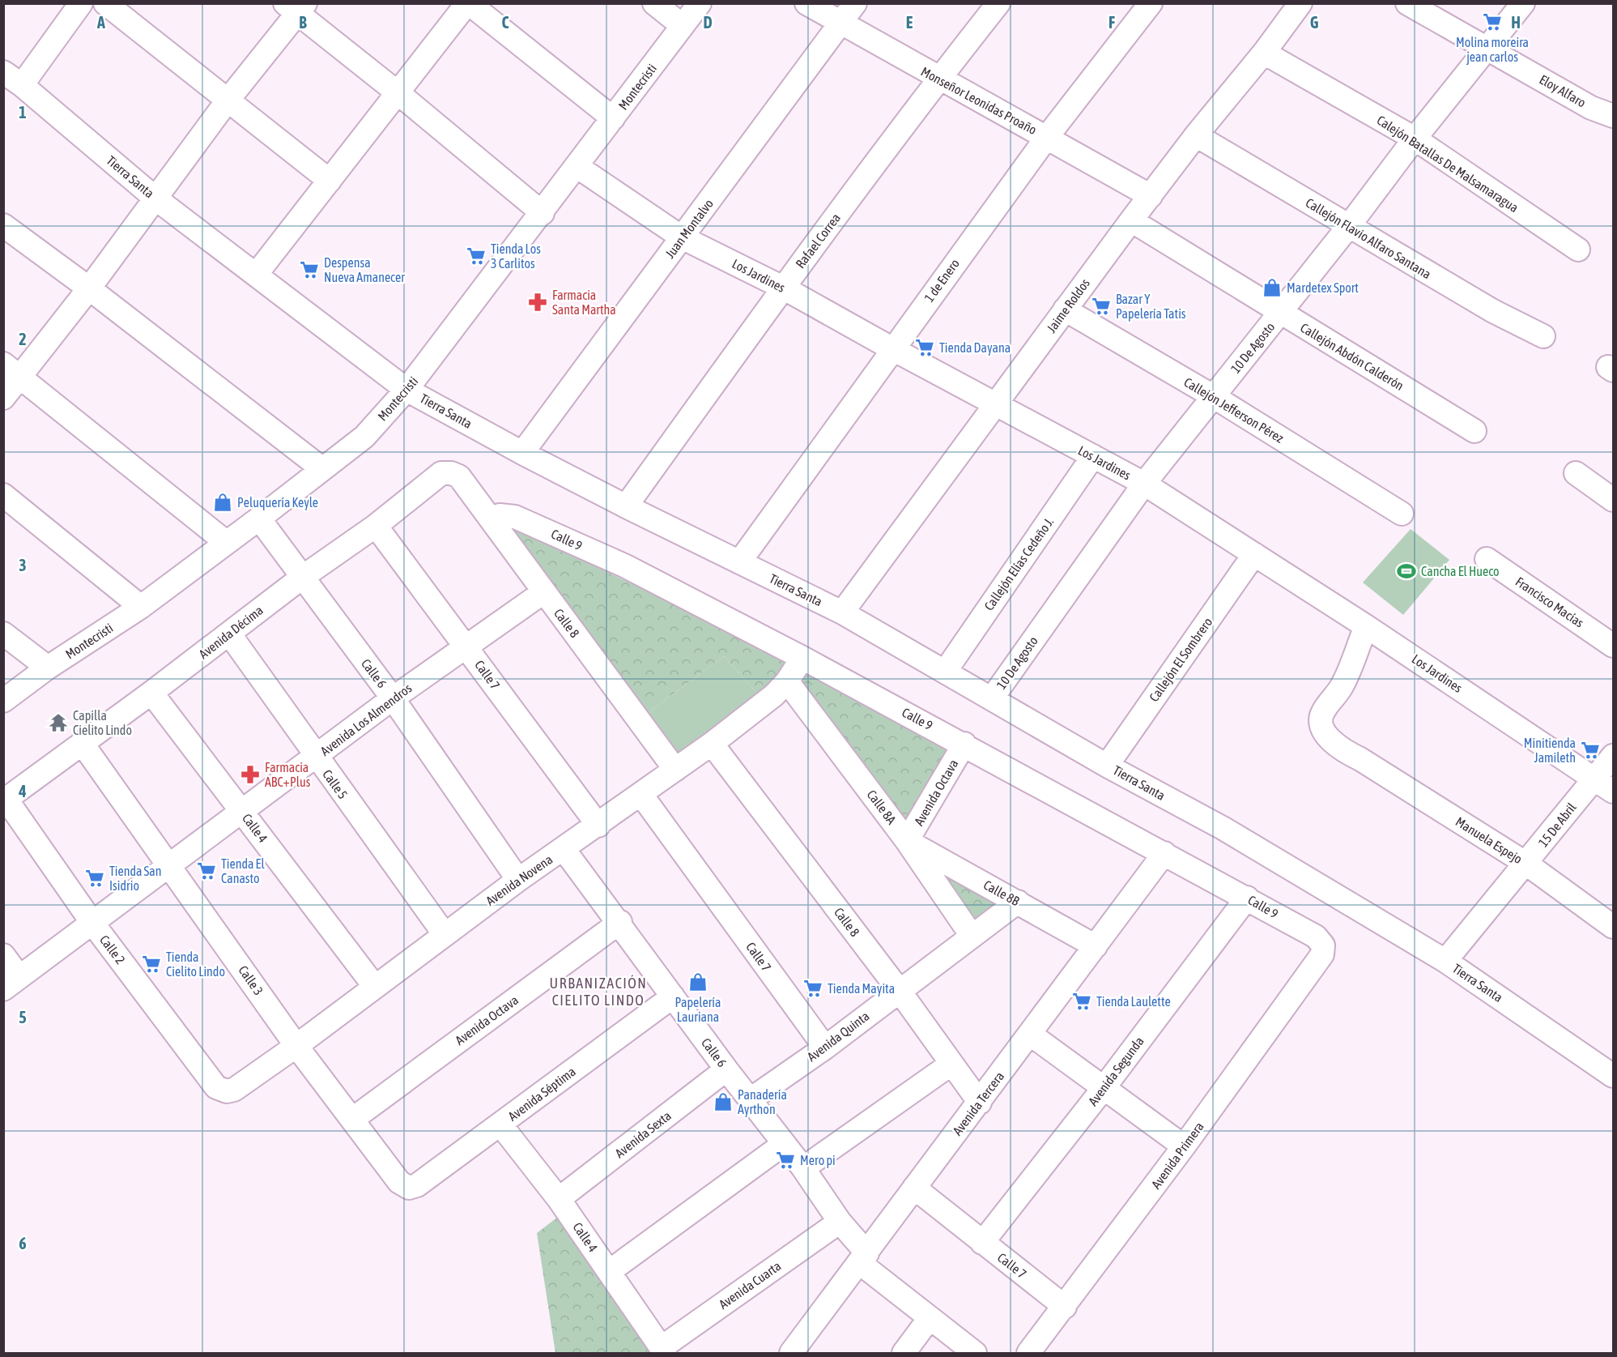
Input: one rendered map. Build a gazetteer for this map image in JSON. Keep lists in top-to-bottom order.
{
  "streets": {
    "street": [
      "Montecristi",
      "Eloy Alfaro",
      "Monseñor Leonidas Proaño",
      "Calejón Batallas De Malsamaragua",
      "Tierra Santa",
      "Juan Montalvo",
      "Callejón Flavio Alfaro Santana",
      "Rafael Correa",
      "Los Jardines",
      "1 de Enero",
      "Jaime Roldos",
      "10 De Agosto",
      "Callejón Abdón Calderón",
      "Callejón Jefferson Pérez",
      "Calle 9",
      "Callejón Elías Cedeño J.",
      "Francisco Macías",
      "Calle 8",
      "Avenida Décima",
      "Callejón El Sombrero",
      "Calle 6",
      "Calle 7",
      "Avenida Los Almendros",
      "Calle 5",
      "Avenida Octava",
      "Calle 8A",
      "15 De Abril",
      "Calle 4",
      "Manuela Espejo",
      "Avenida Novena",
      "Calle 8B",
      "Calle 2",
      "Calle 3",
      "Avenida Quinta",
      "Avenida Segunda",
      "Avenida Séptima",
      "Avenida Tercera",
      "Avenida Sexta",
      "Avenida Primera",
      "Avenida Cuarta"
    ]
  },
  "crossings": [
    ["Montecristi", "Tierra Santa"],
    ["Montecristi", "Los Jardines"],
    ["Montecristi", "Calle 6"],
    ["Eloy Alfaro", "10 De Agosto"],
    ["Monseñor Leonidas Proaño", "Juan Montalvo"],
    ["Monseñor Leonidas Proaño", "Rafael Correa"],
    ["Monseñor Leonidas Proaño", "1 de Enero"],
    ["Monseñor Leonidas Proaño", "Jaime Roldos"],
    ["Calejón Batallas De Malsamaragua", "Jaime Roldos"],
    ["Calejón Batallas De Malsamaragua", "10 De Agosto"],
    ["Tierra Santa", "Juan Montalvo"],
    ["Tierra Santa", "Rafael Correa"],
    ["Tierra Santa", "1 de Enero"],
    ["Tierra Santa", "Jaime Roldos"],
    ["Tierra Santa", "10 De Agosto"],
    ["Tierra Santa", "Callejón Elías Cedeño J."],
    ["Tierra Santa", "Callejón El Sombrero"],
    ["Tierra Santa", "15 De Abril"],
    ["Juan Montalvo", "Los Jardines"],
    ["Callejón Flavio Alfaro Santana", "Jaime Roldos"],
    ["Callejón Flavio Alfaro Santana", "10 De Agosto"],
    ["Rafael Correa", "Los Jardines"],
    ["Los Jardines", "1 de Enero"],
    ["Los Jardines", "Jaime Roldos"],
    ["Los Jardines", "10 De Agosto"],
    ["Los Jardines", "Callejón Elías Cedeño J."],
    ["Los Jardines", "Callejón El Sombrero"],
    ["Los Jardines", "15 De Abril"],
    ["Los Jardines", "Manuela Espejo"],
    ["Jaime Roldos", "Callejón Abdón Calderón"],
    ["Jaime Roldos", "Callejón Jefferson Pérez"],
    ["10 De Agosto", "Callejón Abdón Calderón"],
    ["10 De Agosto", "Callejón Jefferson Pérez"],
    ["Calle 9", "Calle 8"],
    ["Calle 9", "Avenida Octava"],
    ["Calle 9", "Avenida Novena"],
    ["Calle 9", "Avenida Segunda"],
    ["Calle 9", "Avenida Tercera"],
    ["Calle 9", "Avenida Primera"],
    ["Calle 8", "Avenida Décima"],
    ["Calle 8", "Avenida Los Almendros"],
    ["Calle 8", "Avenida Novena"],
    ["Calle 8", "Avenida Quinta"],
    ["Calle 8", "Avenida Tercera"],
    ["Avenida Décima", "Calle 6"],
    ["Avenida Décima", "Calle 7"],
    ["Avenida Décima", "Calle 5"],
    ["Avenida Décima", "Calle 4"],
    ["Avenida Décima", "Calle 2"],
    ["Avenida Décima", "Calle 3"],
    ["Calle 6", "Avenida Los Almendros"],
    ["Calle 6", "Avenida Octava"],
    ["Calle 6", "Avenida Novena"],
    ["Calle 6", "Avenida Quinta"],
    ["Calle 6", "Avenida Séptima"],
    ["Calle 6", "Avenida Tercera"],
    ["Calle 6", "Avenida Sexta"],
    ["Calle 6", "Avenida Cuarta"],
    ["Calle 7", "Avenida Los Almendros"],
    ["Calle 7", "Avenida Novena"],
    ["Calle 7", "Avenida Quinta"],
    ["Calle 7", "Avenida Segunda"],
    ["Calle 7", "Avenida Tercera"],
    ["Calle 7", "Avenida Primera"],
    ["Avenida Los Almendros", "Calle 5"],
    ["Avenida Los Almendros", "Calle 4"],
    ["Avenida Los Almendros", "Calle 2"],
    ["Avenida Los Almendros", "Calle 3"],
    ["Calle 5", "Avenida Novena"],
    ["Avenida Octava", "Calle 8A"],
    ["Avenida Octava", "Calle 8B"],
    ["Avenida Octava", "Calle 3"],
    ["Calle 8A", "Avenida Novena"],
    ["Calle 8A", "Calle 8B"],
    ["Calle 8A", "Avenida Quinta"],
    ["15 De Abril", "Manuela Espejo"],
    ["Calle 4", "Avenida Novena"],
    ["Calle 4", "Avenida Séptima"],
    ["Calle 4", "Avenida Sexta"],
    ["Calle 4", "Avenida Cuarta"],
    ["Avenida Novena", "Calle 2"],
    ["Avenida Novena", "Calle 3"],
    ["Calle 8B", "Avenida Quinta"],
    ["Calle 8B", "Avenida Tercera"],
    ["Calle 3", "Avenida Séptima"]
  ],
  "districts": ["URBANIZACIÓN CIELITO LINDO"],
  "places": {
    "supermarket": [
      "Molina moreira jean carlos",
      "Tienda Los 3 Carlitos",
      "Despensa Nueva Amanecer",
      "Bazar Y Papelería Tatis",
      "Tienda Dayana",
      "Minitienda Jamileth",
      "Tienda El Canasto",
      "Tienda San Isidrio",
      "Tienda Cielito Lindo",
      "Tienda Mayita",
      "Tienda Laulette",
      "Mero pi"
    ],
    "shop": [
      "Mardetex Sport",
      "Peluquería Keyle",
      "Papelería Lauriana",
      "Panadería Ayrthon"
    ],
    "pharmacy": ["Farmacia Santa Martha", "Farmacia ABC+Plus"],
    "sports": ["Cancha El Hueco"],
    "temple": ["Capilla Cielito Lindo"]
  },
  "grid": {
    "columns": [
      "A",
      "B",
      "C",
      "D",
      "E",
      "F",
      "G",
      "H"
    ],
    "rows": [
      "1",
      "2",
      "3",
      "4",
      "5",
      "6"
    ]
  }
}
